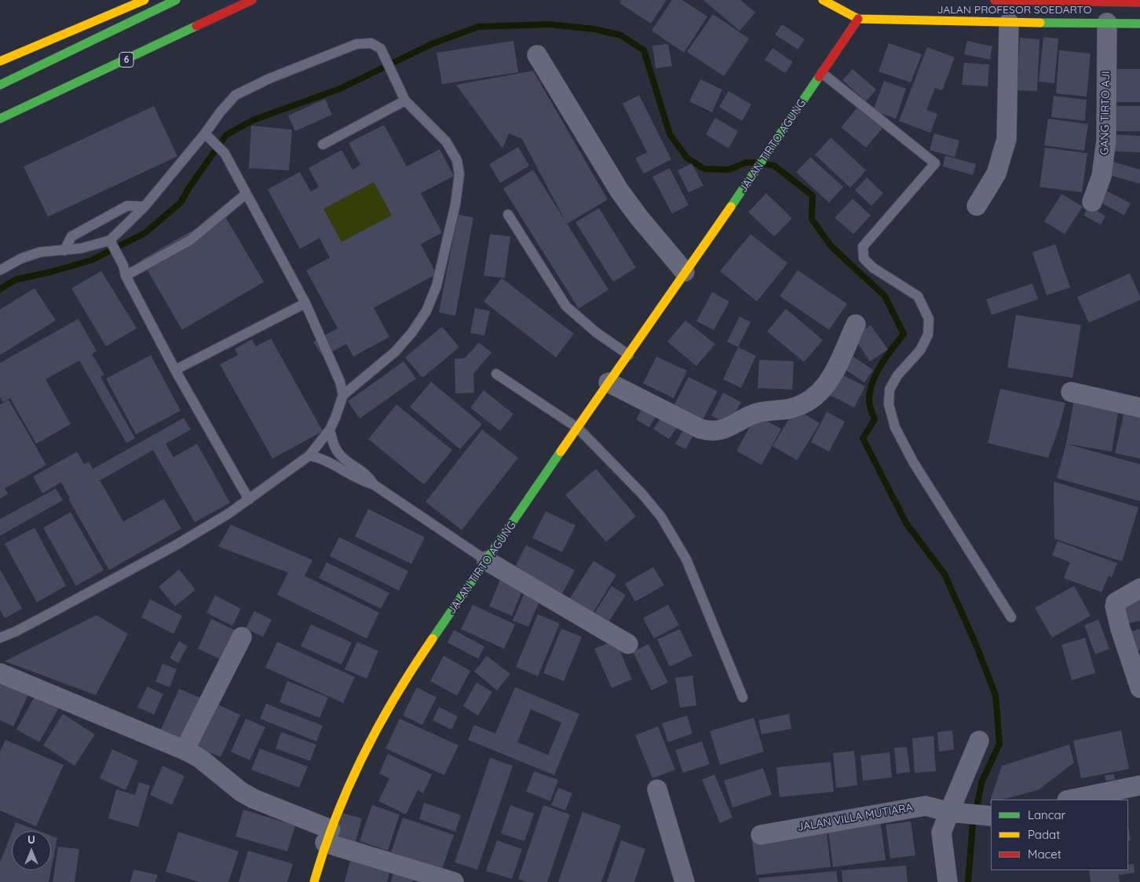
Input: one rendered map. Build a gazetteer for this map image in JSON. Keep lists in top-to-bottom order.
{
  "streets": {
    "main road": ["JALAN PROFESOR SOEDARTO", "6", "JALAN TIRTO AGUNG"],
    "street": ["GANG TIRTO AJI", "JALAN VILLA MUTIARA"]
  },
  "crossings": [
    ["JALAN PROFESOR SOEDARTO", "GANG TIRTO AJI"],
    ["JALAN PROFESOR SOEDARTO", "JALAN TIRTO AGUNG"]
  ],
  "legend": ["Lancar", "Padat", "Macet"],
  "north": "top"
}
